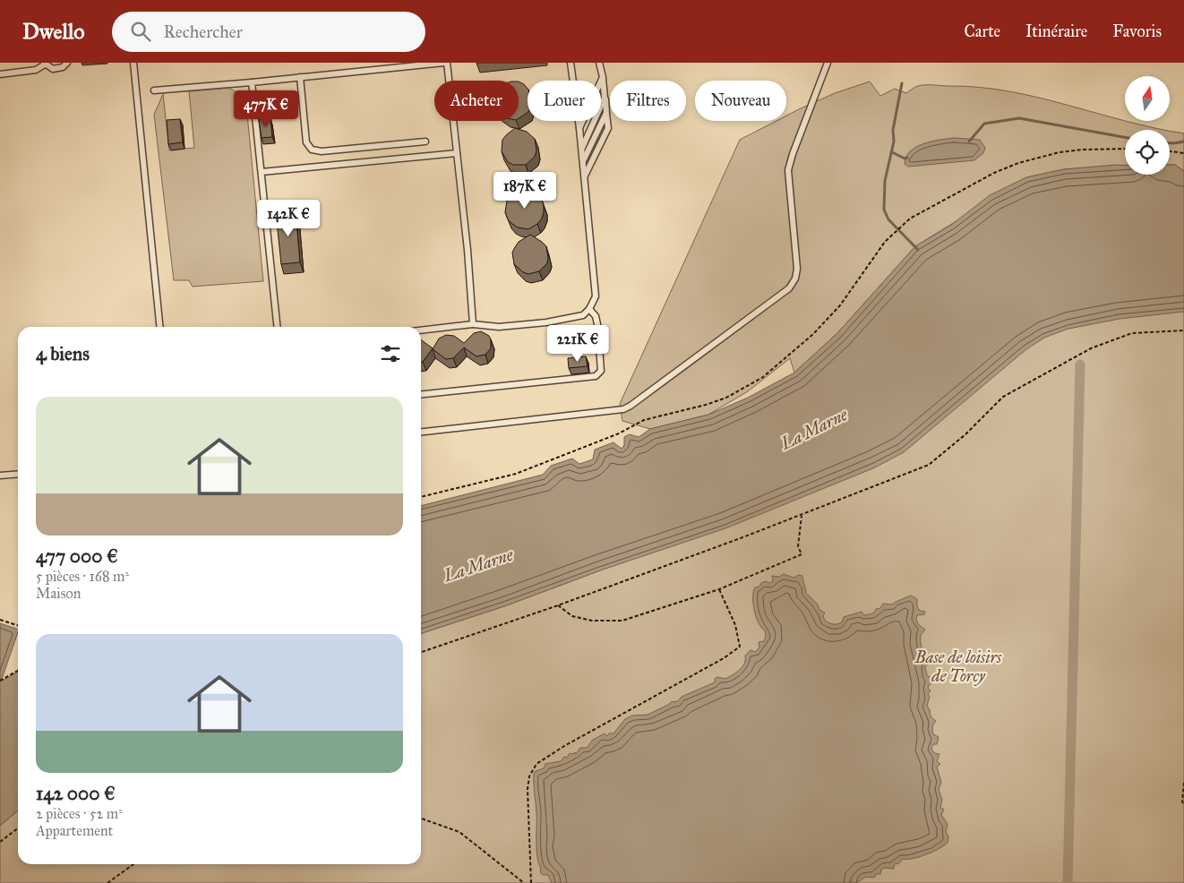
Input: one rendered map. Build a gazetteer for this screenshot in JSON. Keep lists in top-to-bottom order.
{
  "water": ["La Marne"],
  "parks": ["Base de loisirs de Torcy"],
  "north": "top",
  "page": {
    "header": "Dwello",
    "search": "Rechercher",
    "nav": ["Carte", "Itinéraire", "Favoris"],
    "chip": [
      "Acheter",
      "Louer",
      "Filtres",
      "Nouveau"
    ],
    "price": [
      "477K €",
      "187K €",
      "142K €",
      "221K €"
    ],
    "heading": "4 biens",
    "list": [
      {
        "name": "477 000 €",
        "note": "5 pièces · 168 m² · Maison"
      },
      {
        "name": "142 000 €",
        "note": "2 pièces · 52 m² · Appartement"
      }
    ]
  }
}
